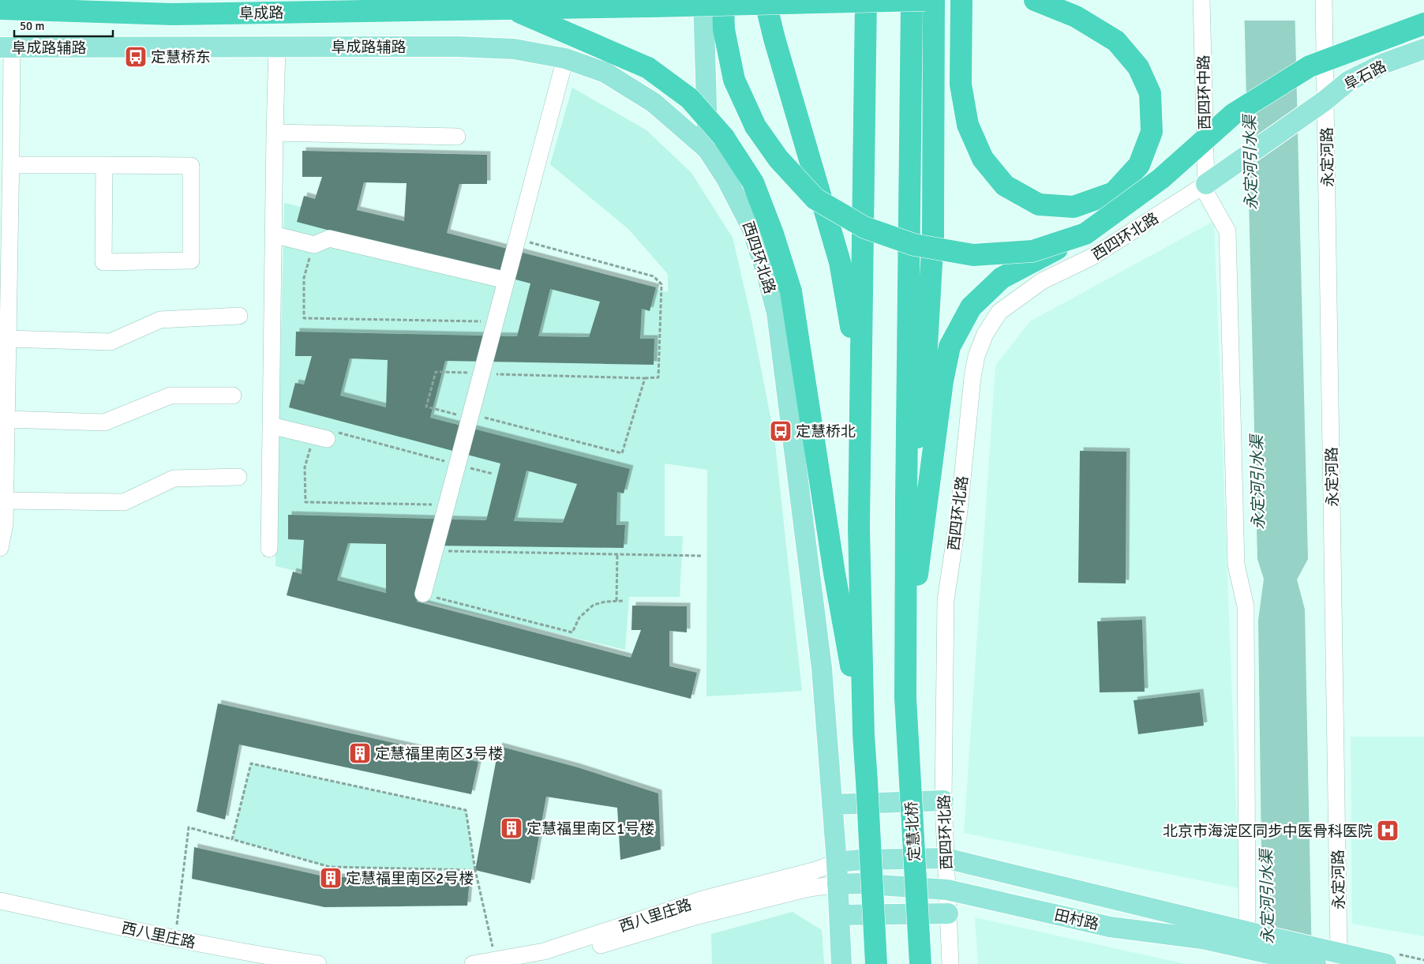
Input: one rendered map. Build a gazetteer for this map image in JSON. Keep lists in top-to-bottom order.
{
  "streets": {
    "highway": ["阜成路", "定慧北桥"],
    "main road": [
      "阜成路辅路",
      "阜石路",
      "西四环北路",
      "田村路"
    ],
    "street": ["西四环中路", "永定河路", "西八里庄路"]
  },
  "crossings": [
    ["阜成路辅路", "西四环北路"],
    ["阜石路", "永定河路"],
    ["西四环中路", "西四环北路"],
    ["永定河路", "田村路"],
    ["西四环北路", "西八里庄路"],
    ["西四环北路", "田村路"],
    ["西八里庄路", "田村路"]
  ],
  "water": ["永定河引水渠"],
  "places": {
    "bus stop": ["定慧桥东", "定慧桥北"],
    "building": ["定慧福里南区3号楼", "定慧福里南区1号楼", "定慧福里南区2号楼"],
    "hospital": ["北京市海淀区同步中医骨科医院"]
  },
  "scale_bar": "50 m"
}
